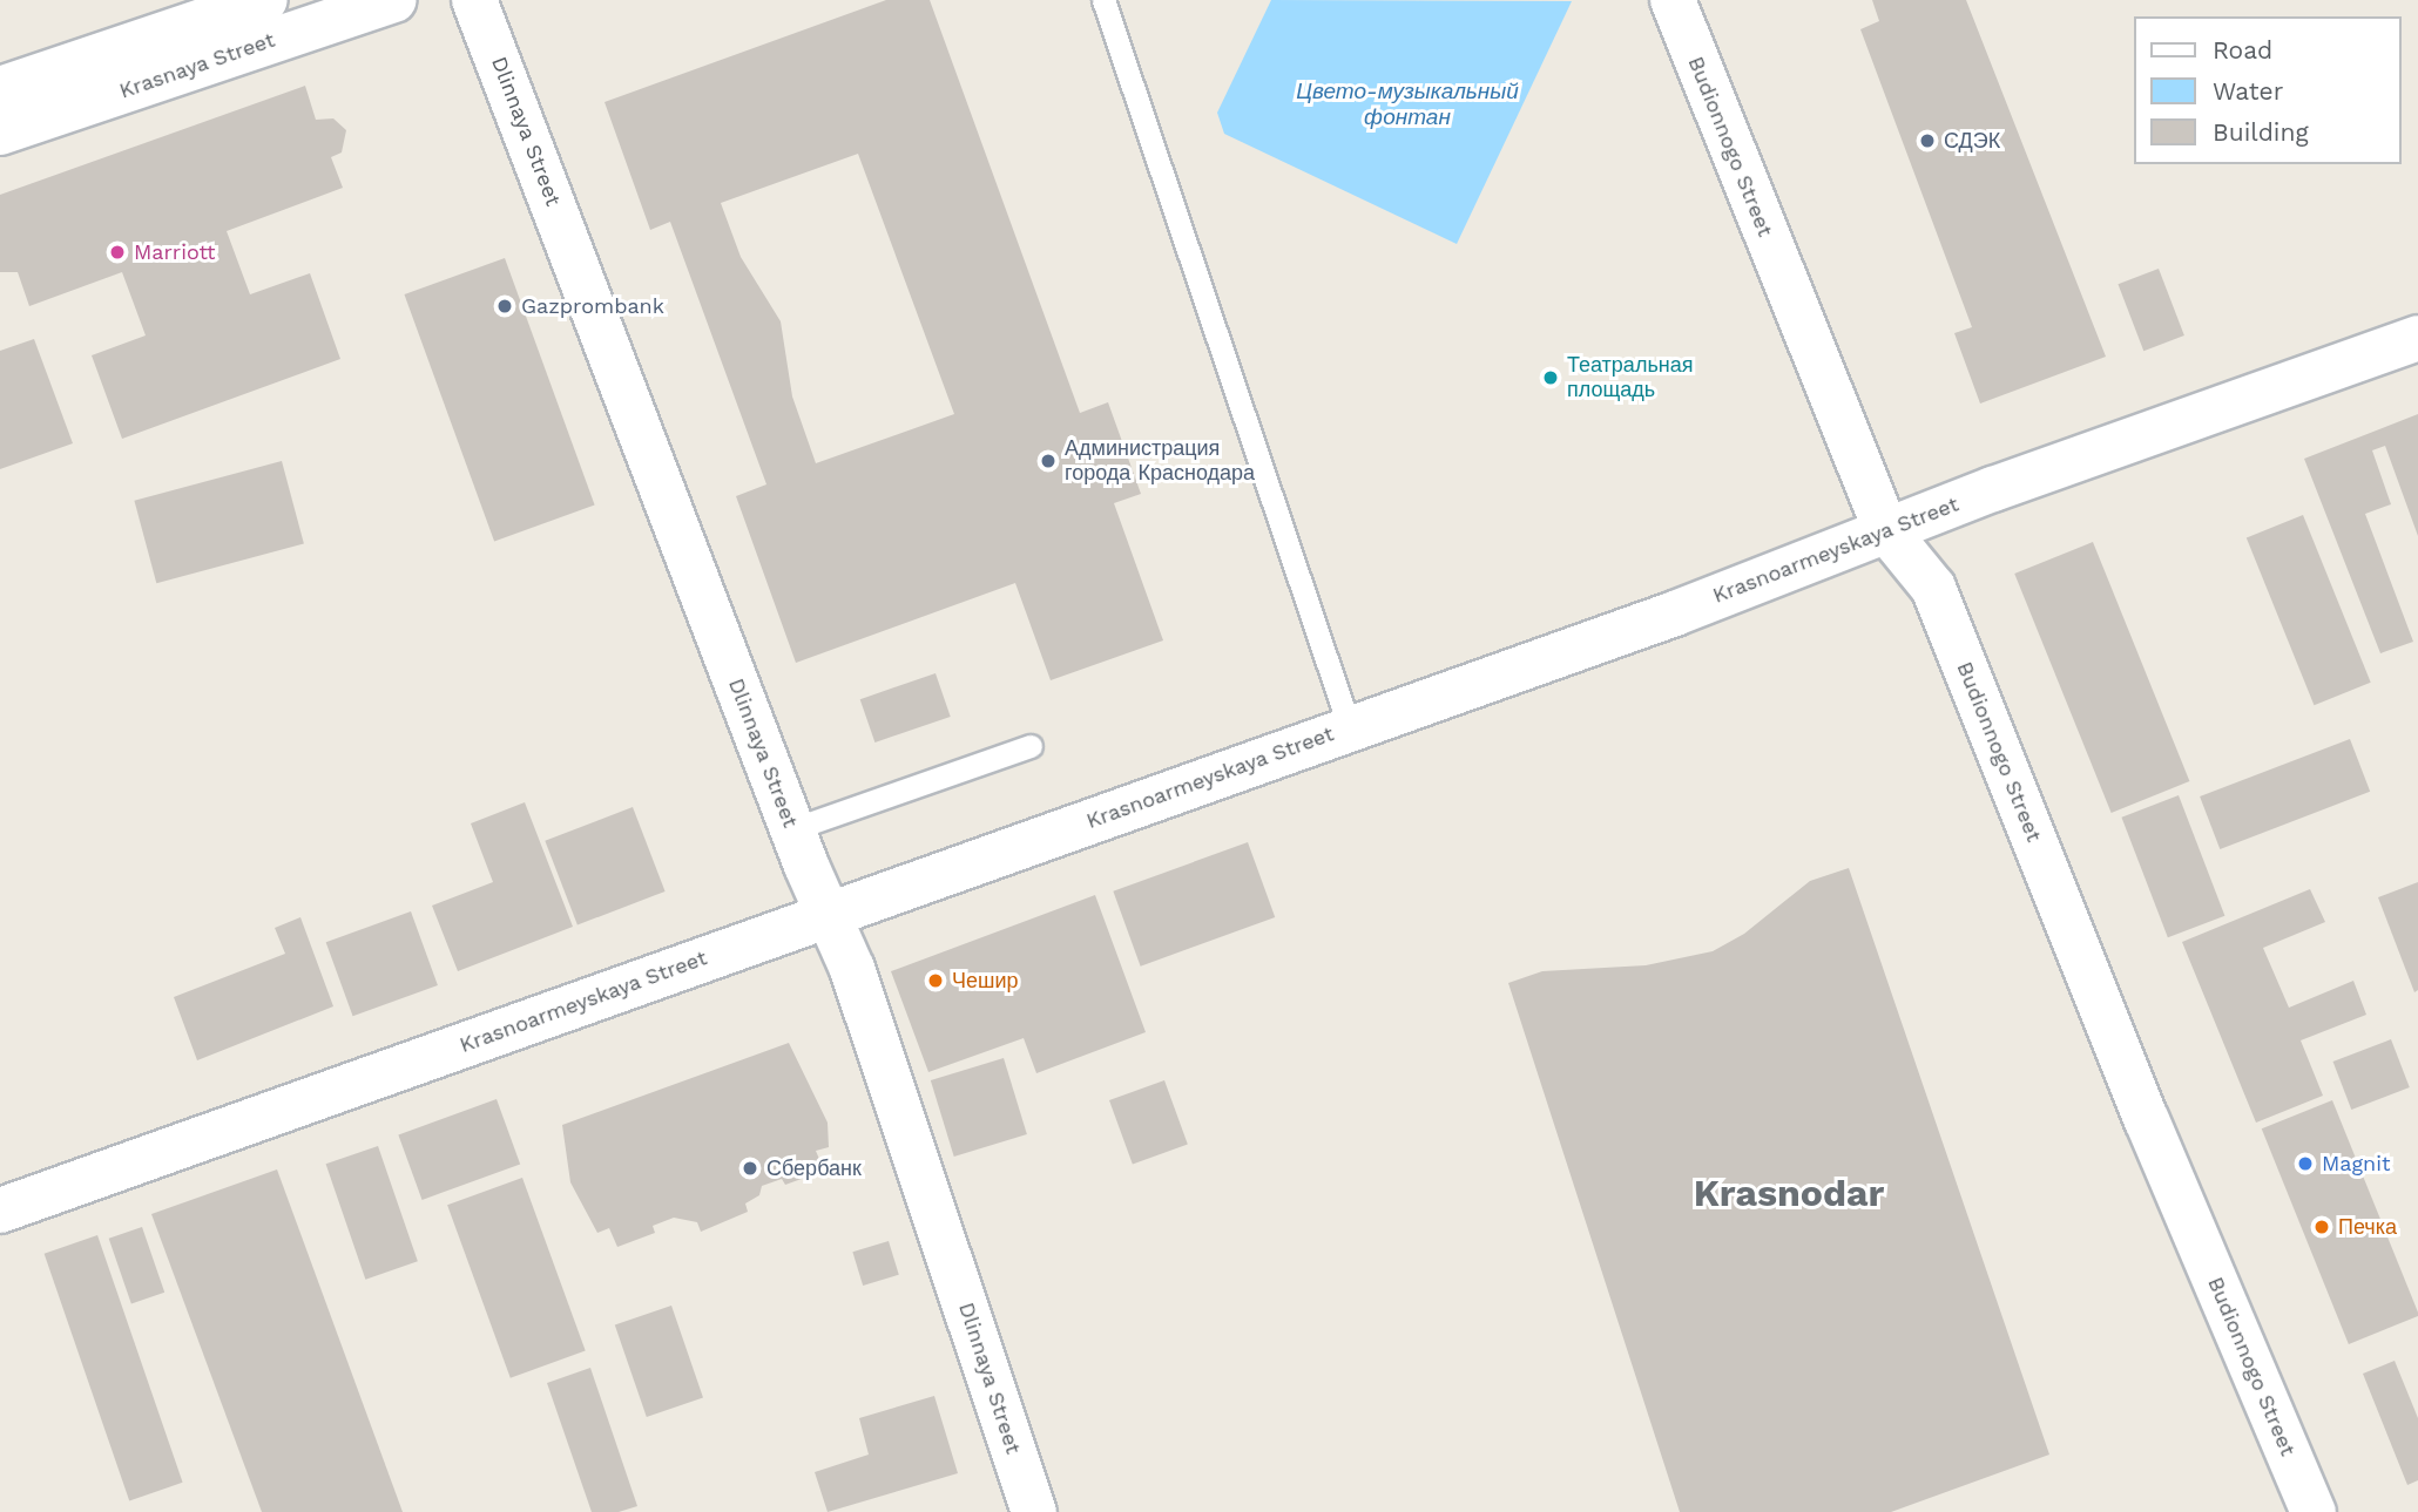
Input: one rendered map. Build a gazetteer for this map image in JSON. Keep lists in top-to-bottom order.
{
  "streets": {
    "street": [
      "Krasnaya Street",
      "Dlinnaya Street",
      "Budionnogo Street",
      "Krasnoarmeyskaya Street"
    ]
  },
  "crossings": [
    ["Dlinnaya Street", "Krasnoarmeyskaya Street"],
    ["Budionnogo Street", "Krasnoarmeyskaya Street"]
  ],
  "districts": ["Krasnodar"],
  "water": ["Цвето-музыкальный фонтан"],
  "places": [
    "СДЭК",
    "Marriott",
    "Gazprombank",
    "Театральная площадь",
    "Администрация города Краснодара",
    "Чешир",
    "Magnit",
    "Сбербанк",
    "Печка"
  ],
  "legend": ["Road", "Water", "Building"]
}
